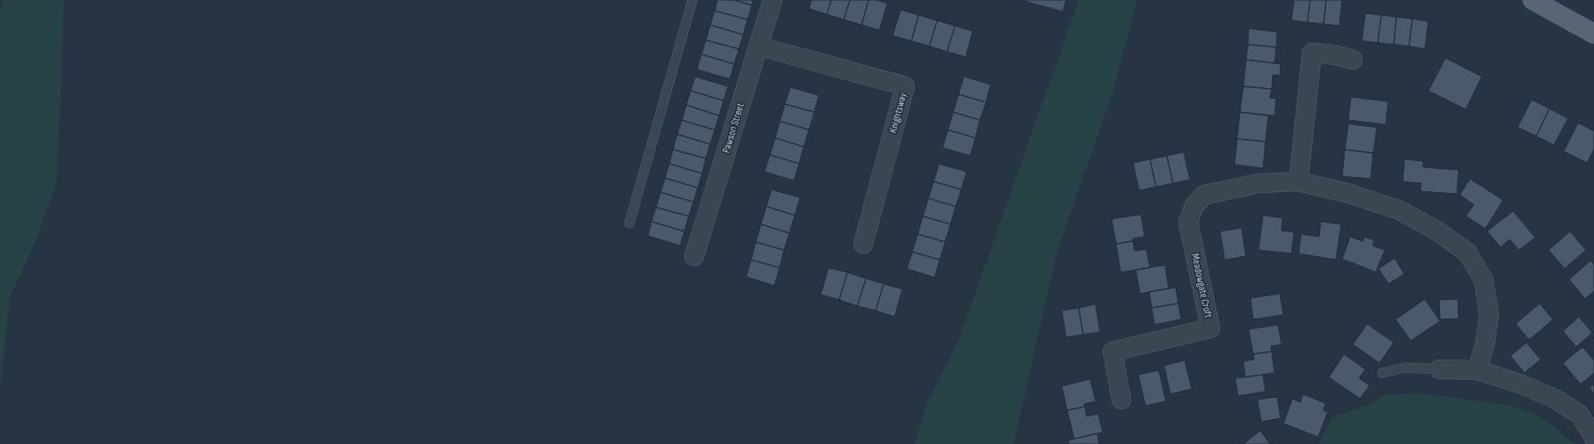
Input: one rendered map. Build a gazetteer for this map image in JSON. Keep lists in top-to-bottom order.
{
  "streets": {
    "street": ["Knightsway", "Pawson Street", "Meadowgate Croft"]
  },
  "crossings": [
    ["Knightsway", "Pawson Street"]
  ]
}
